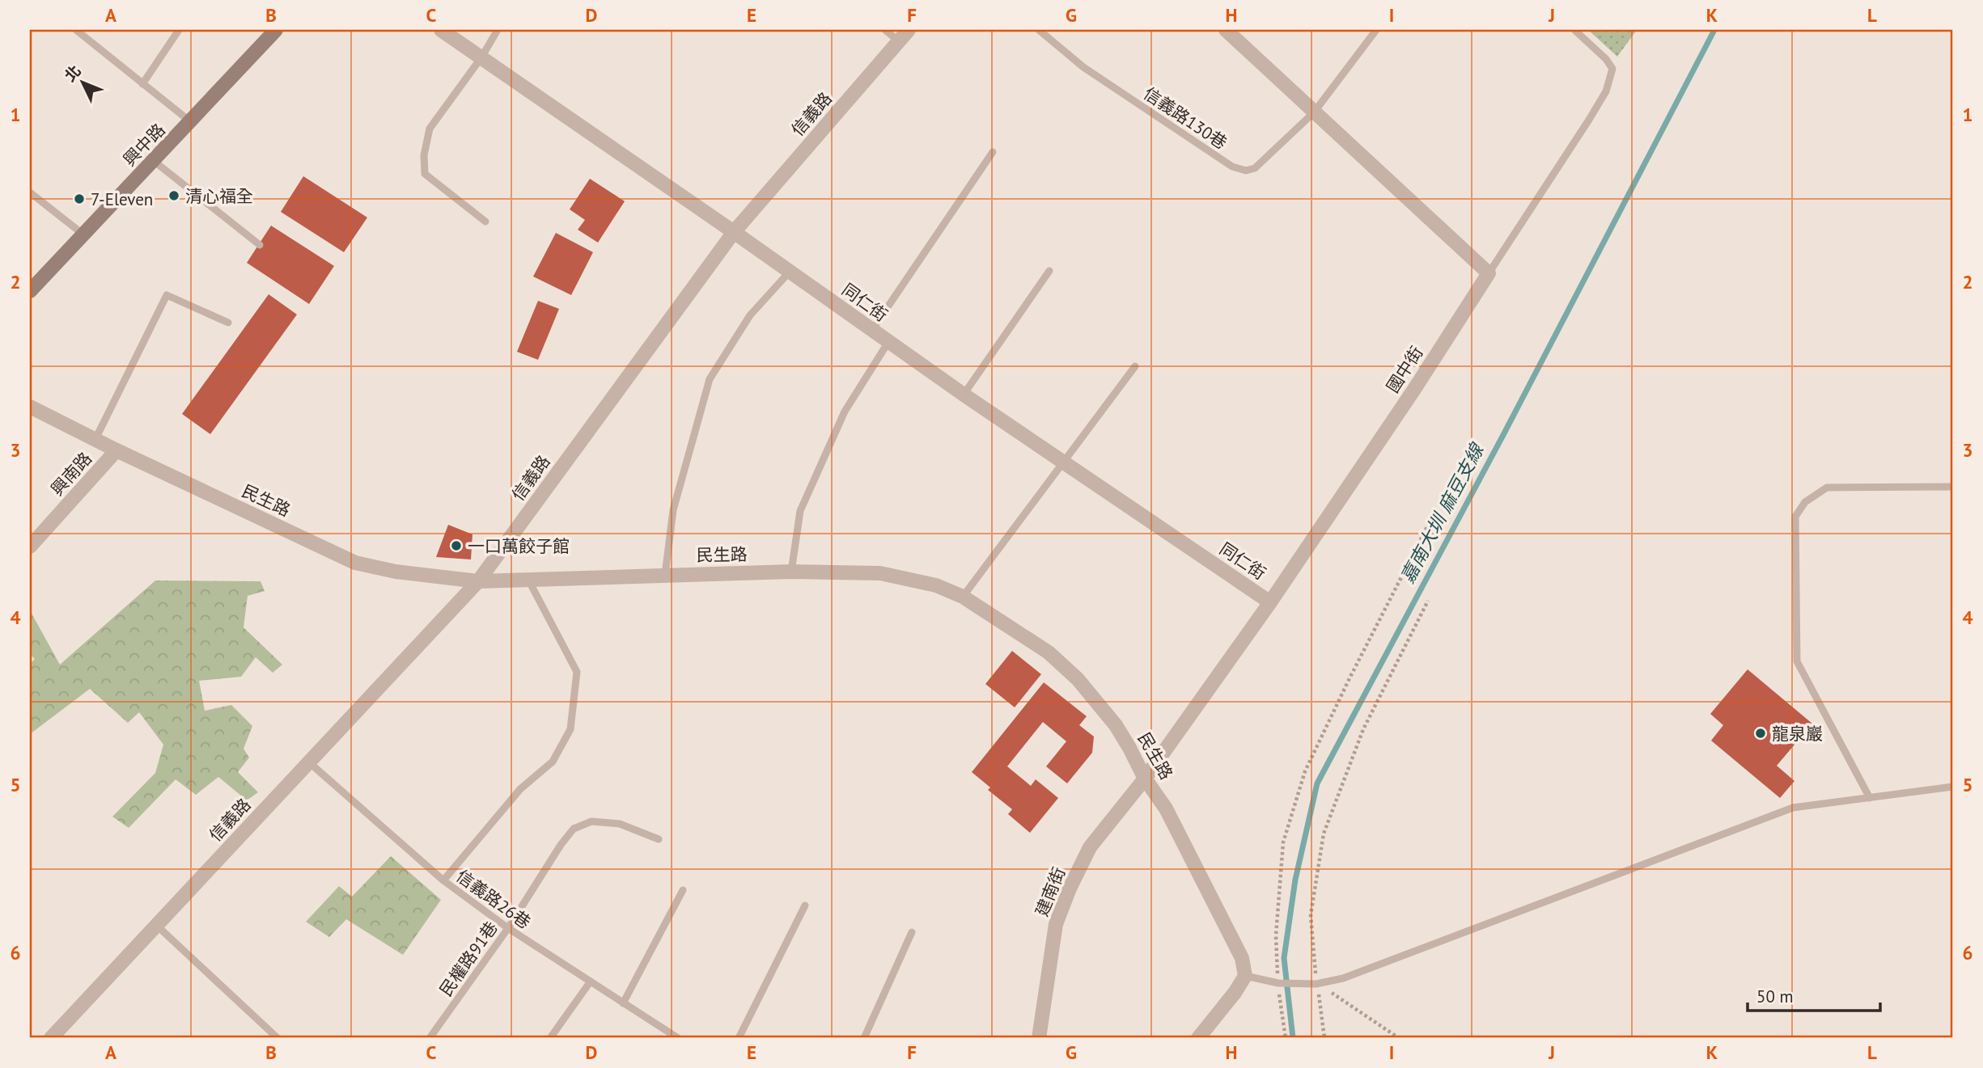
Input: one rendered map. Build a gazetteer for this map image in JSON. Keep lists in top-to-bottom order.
{
  "streets": {
    "main road": ["興中路"],
    "street": [
      "信義路",
      "同仁街",
      "國中街",
      "興南路",
      "民生路",
      "建南街"
    ],
    "lane": ["信義路130巷", "信義路26巷", "民權路91巷"]
  },
  "crossings": [
    ["信義路", "同仁街"],
    ["信義路", "民生路"],
    ["信義路", "信義路26巷"],
    ["同仁街", "國中街"],
    ["國中街", "民生路"],
    ["國中街", "建南街"],
    ["興南路", "民生路"],
    ["民生路", "建南街"],
    ["信義路26巷", "民權路91巷"]
  ],
  "water": ["嘉南大圳 麻豆支線"],
  "places": [
    "清心福全",
    "7-Eleven",
    "一口萬餃子館",
    "龍泉巖"
  ],
  "scale_bar": "50 m",
  "north": "top left",
  "grid": {
    "columns": [
      "A",
      "B",
      "C",
      "D",
      "E",
      "F",
      "G",
      "H",
      "I",
      "J",
      "K",
      "L"
    ],
    "rows": [
      "1",
      "2",
      "3",
      "4",
      "5",
      "6"
    ]
  }
}
